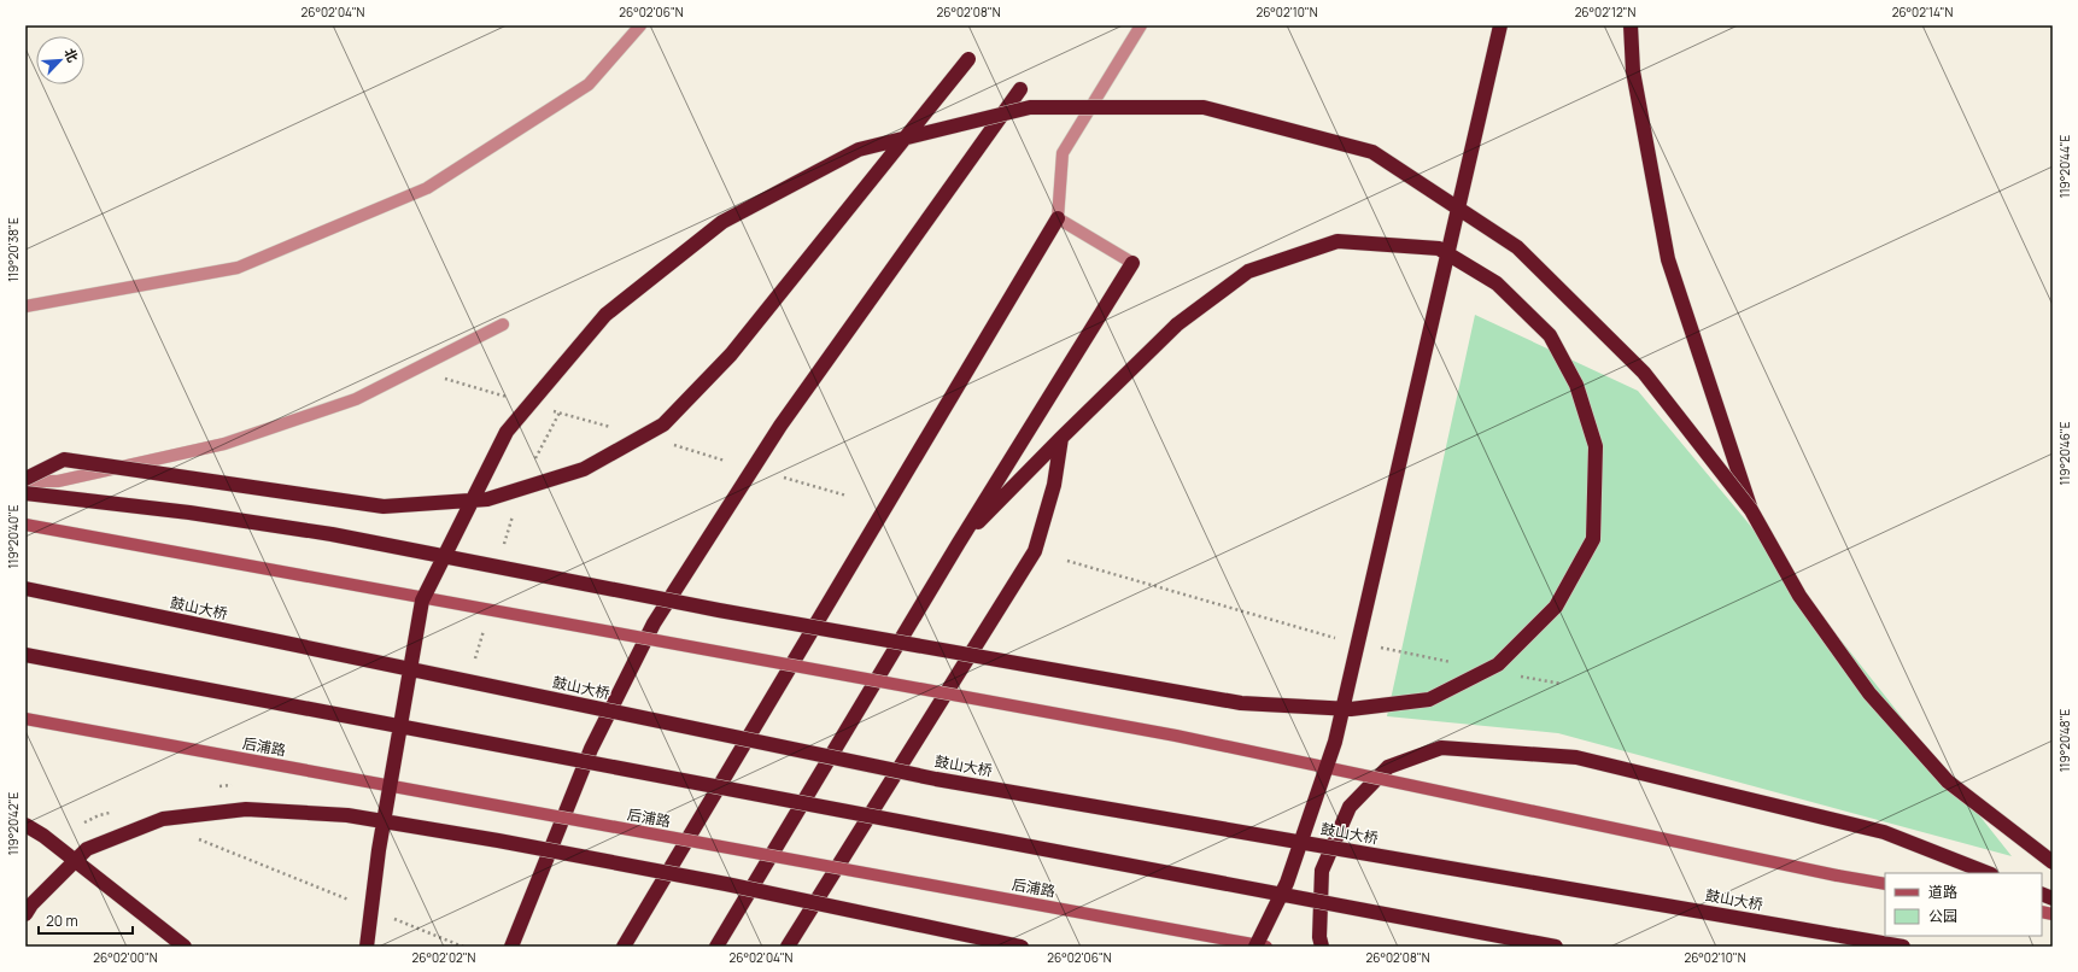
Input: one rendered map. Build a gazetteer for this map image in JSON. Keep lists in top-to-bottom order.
{
  "streets": {
    "highway": ["鼓山大桥"],
    "main road": ["后浦路"]
  },
  "legend": ["道路", "公园"],
  "scale_bar": "20 m",
  "north": "top right",
  "coordinates": [
    "26°02'04\"N",
    "26°02'06\"N",
    "26°02'08\"N",
    "26°02'10\"N",
    "26°02'12\"N",
    "26°02'14\"N",
    "119°20'44\"E",
    "119°20'38\"E",
    "119°20'46\"E",
    "119°20'40\"E",
    "119°20'48\"E",
    "119°20'42\"E",
    "26°02'00\"N",
    "26°02'02\"N"
  ]
}
